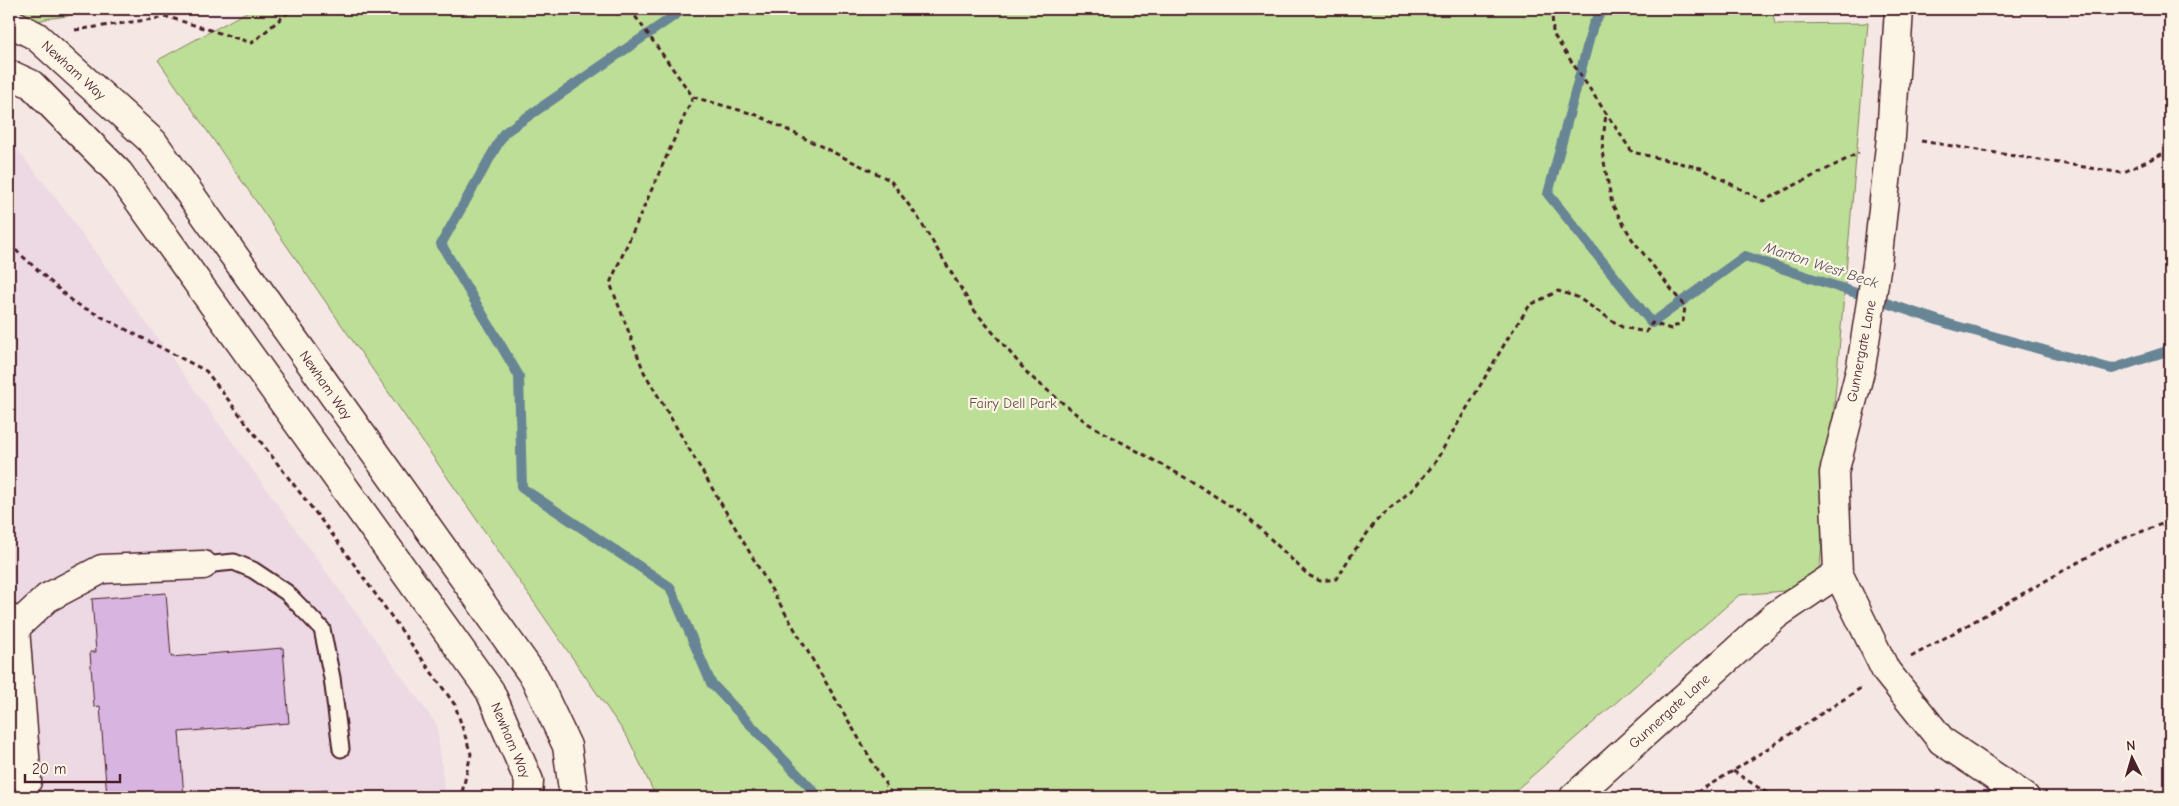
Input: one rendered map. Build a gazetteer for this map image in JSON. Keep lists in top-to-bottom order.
{
  "streets": {
    "street": ["Newham Way", "Gunnergate Lane"]
  },
  "water": ["Marton West Beck"],
  "parks": ["Fairy Dell Park"],
  "scale_bar": "20 m",
  "north": "top"
}
